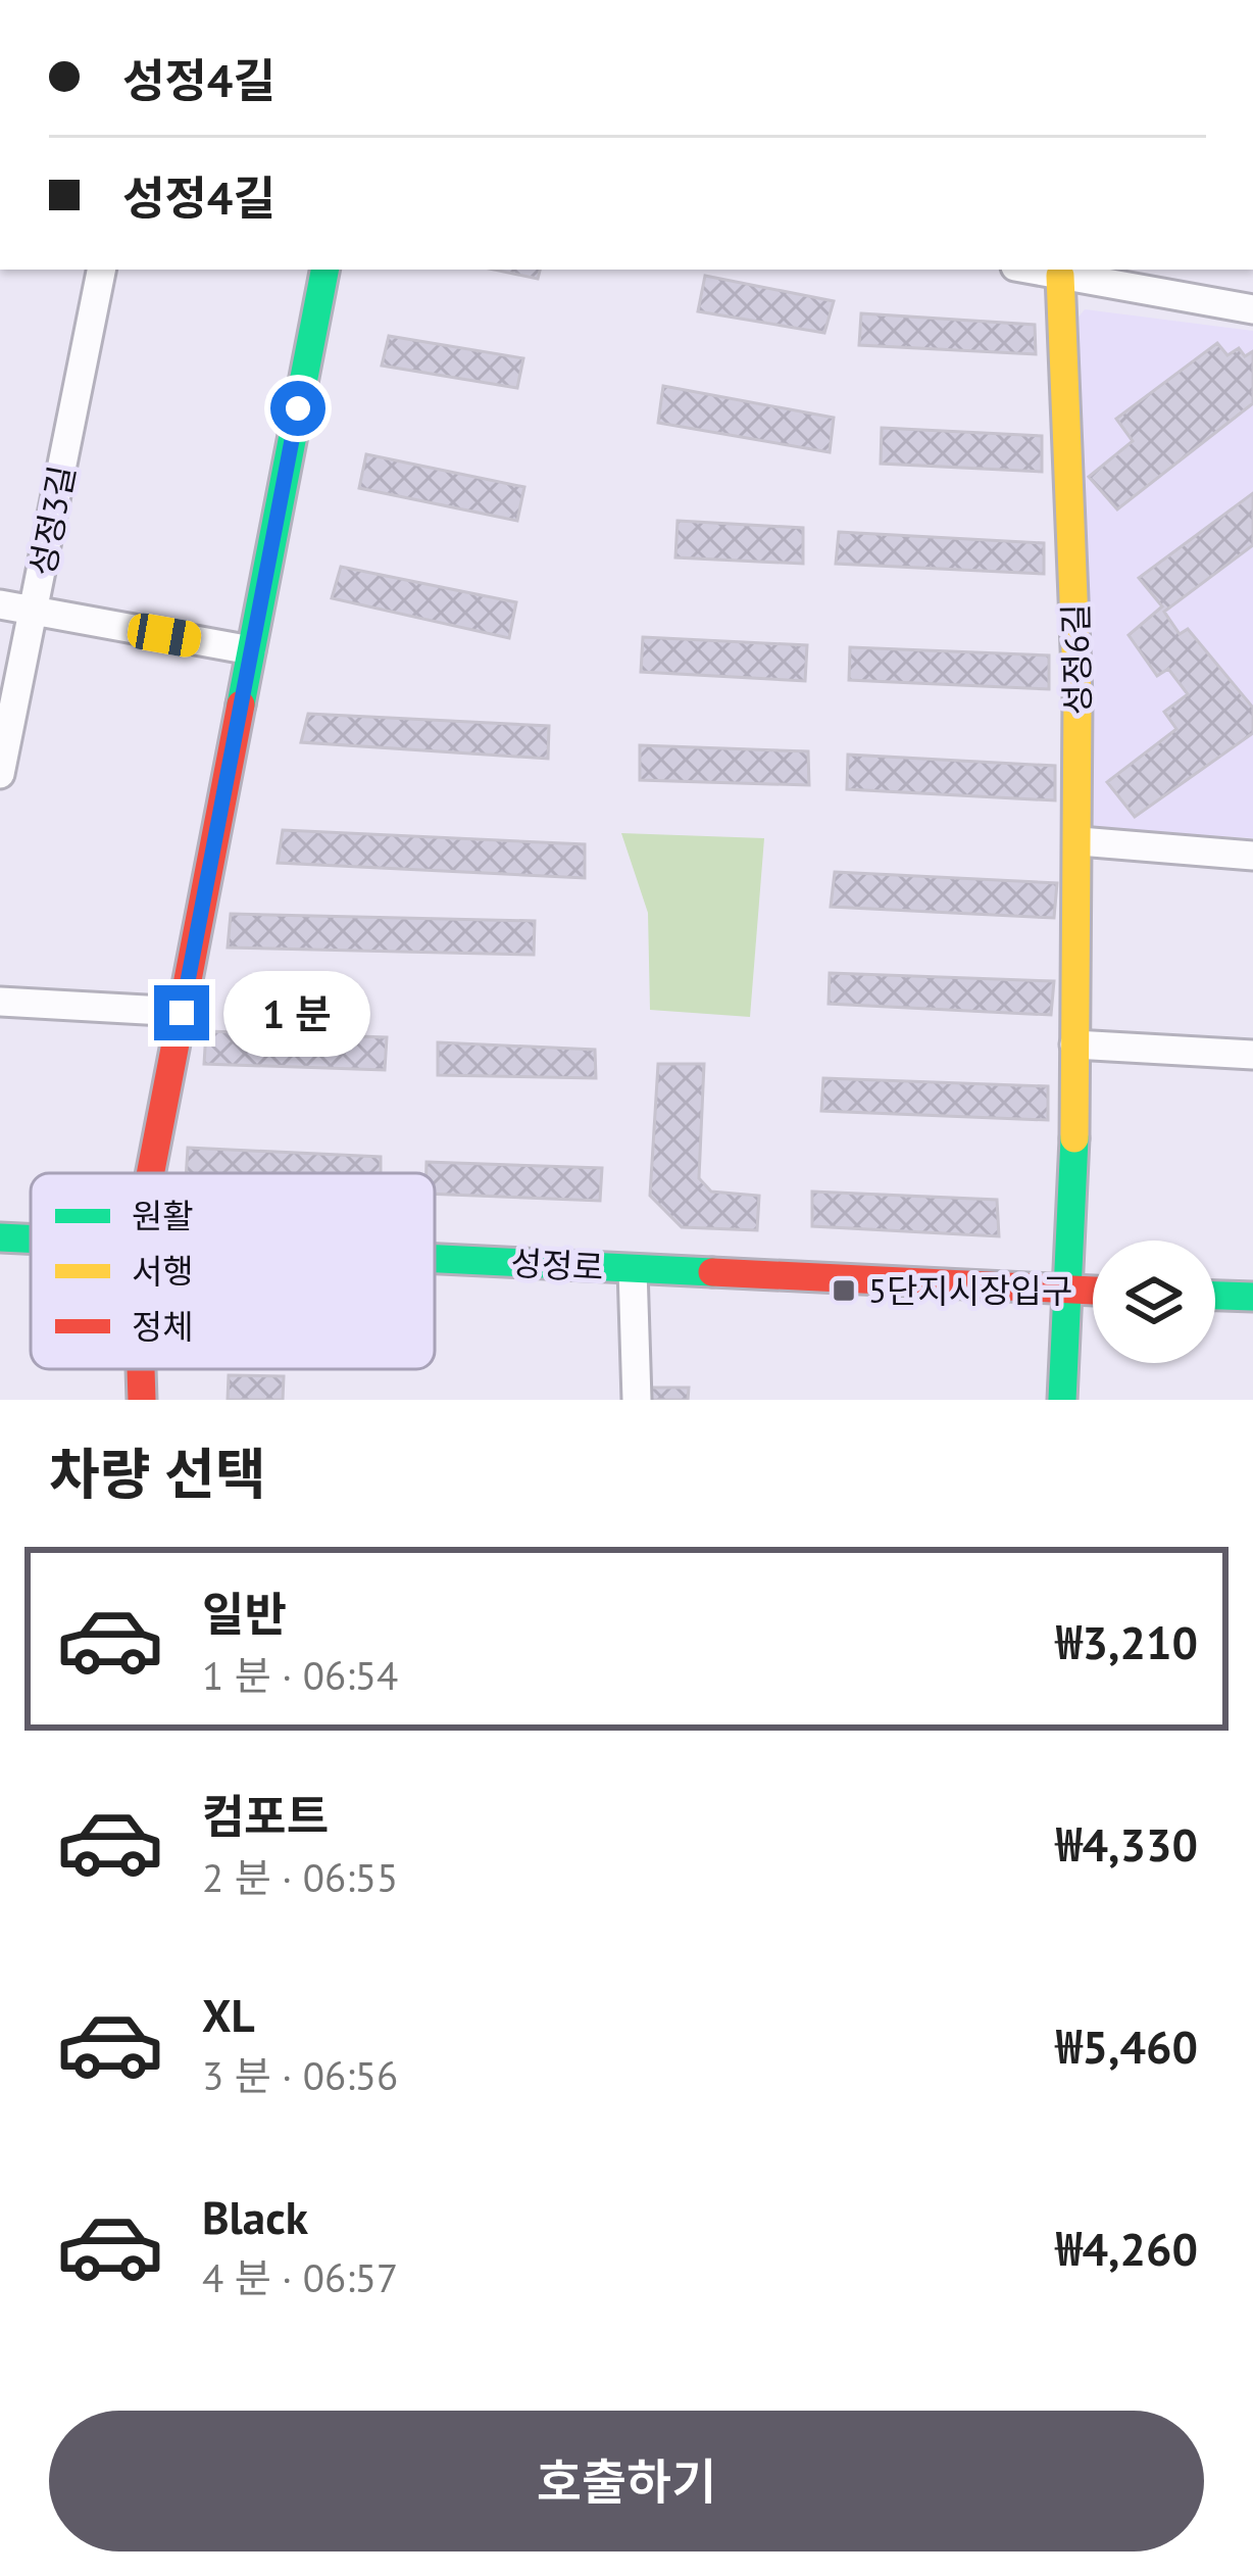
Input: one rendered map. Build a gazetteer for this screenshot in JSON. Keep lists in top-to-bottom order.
{
  "streets": {
    "street": ["성정3길", "성정6길", "성정로"]
  },
  "crossings": [
    ["성정6길", "성정로"]
  ],
  "places": {
    "transit": ["5단지시장입구"]
  },
  "legend": ["원활", "서행", "정체"],
  "page": {
    "banner": ["성정4길", "성정4길"],
    "bubble": "1 분",
    "heading": "차량 선택",
    "list": [
      {
        "name": "일반",
        "note": "1 분 · 06:54",
        "value": "₩3,210"
      },
      {
        "name": "컴포트",
        "note": "2 분 · 06:55",
        "value": "₩4,330"
      },
      {
        "name": "XL",
        "note": "3 분 · 06:56",
        "value": "₩5,460"
      },
      {
        "name": "Black",
        "note": "4 분 · 06:57",
        "value": "₩4,260"
      }
    ],
    "buttons": "호출하기"
  }
}
